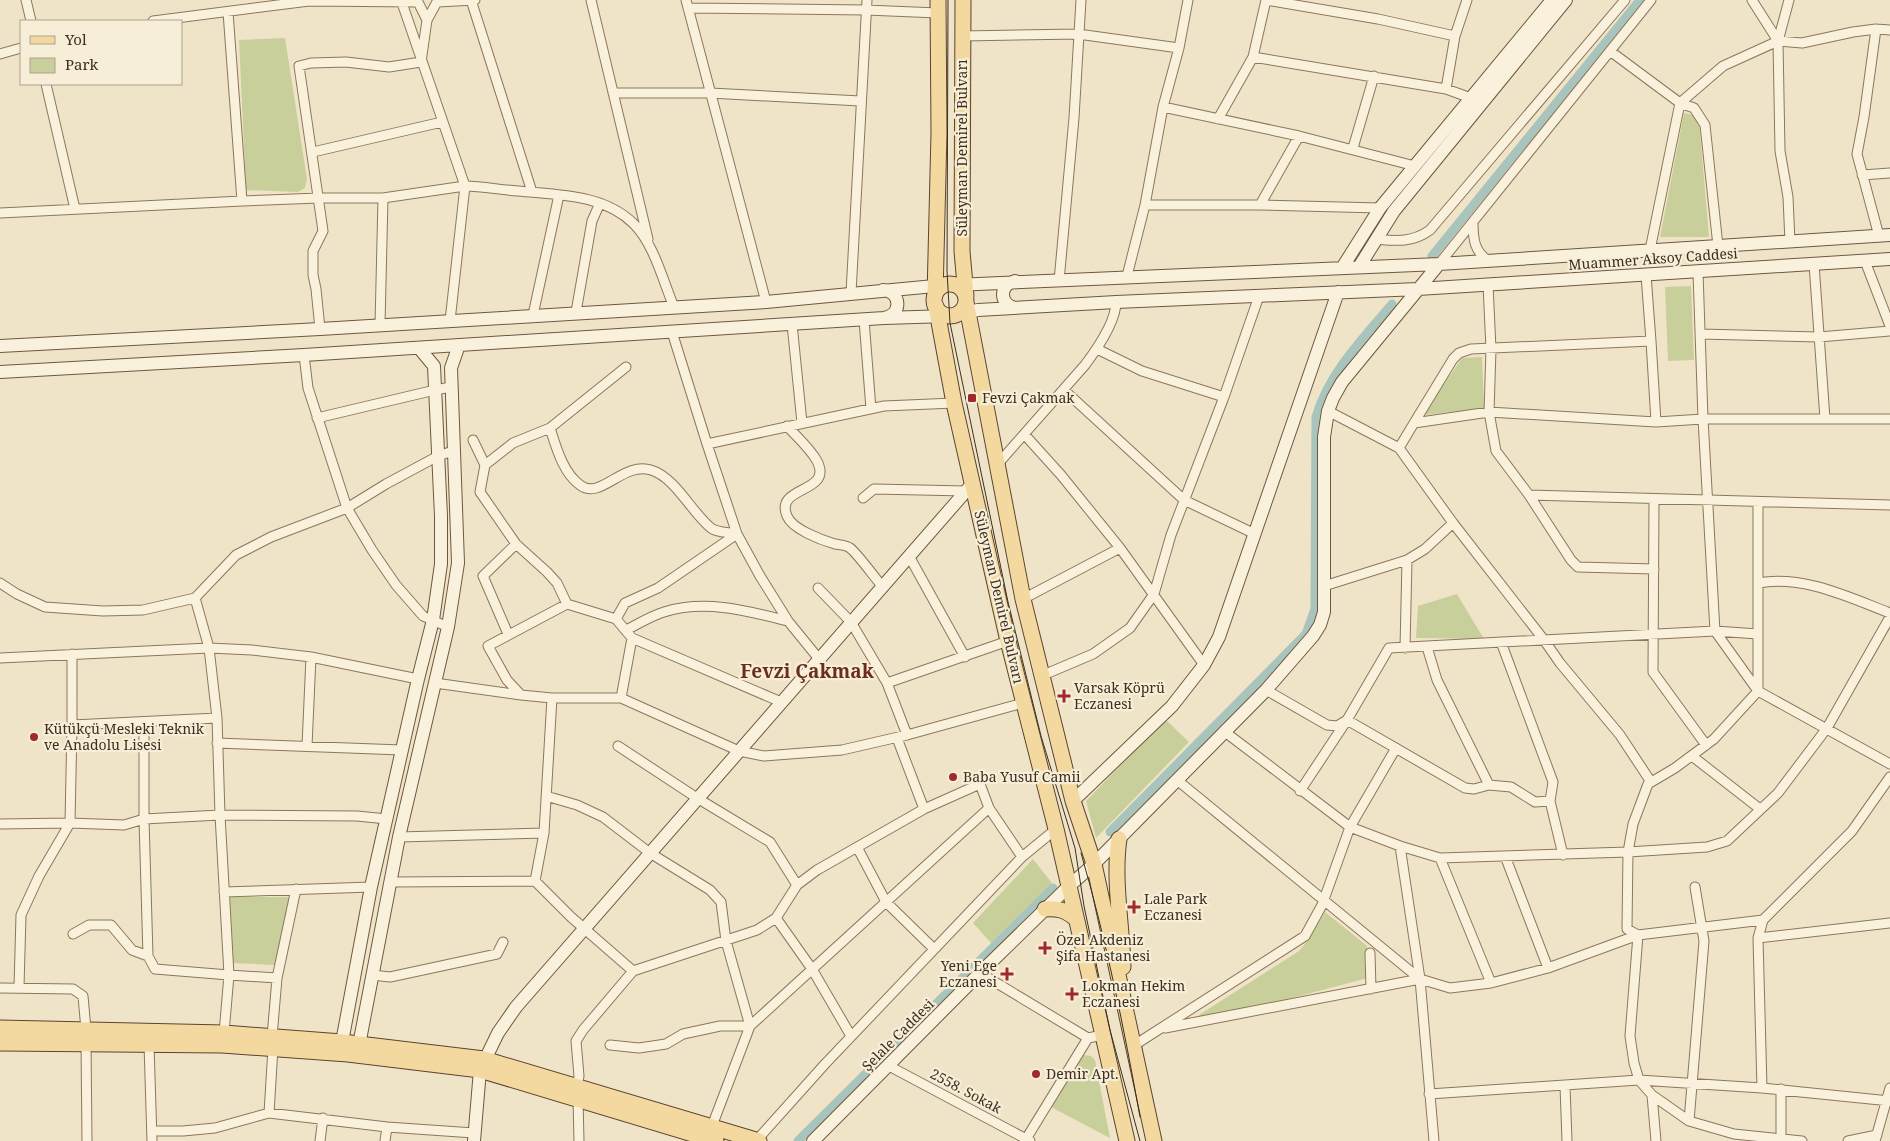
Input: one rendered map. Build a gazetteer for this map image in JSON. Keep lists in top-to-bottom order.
{
  "streets": {
    "main road": ["Süleyman Demirel Bulvarı"],
    "street": ["Muammer Aksoy Caddesi", "Şelale Caddesi", "2558. Sokak"]
  },
  "crossings": [
    ["Süleyman Demirel Bulvarı", "Muammer Aksoy Caddesi"],
    ["Süleyman Demirel Bulvarı", "Şelale Caddesi"],
    ["Muammer Aksoy Caddesi", "Şelale Caddesi"],
    ["Şelale Caddesi", "2558. Sokak"]
  ],
  "districts": ["Fevzi Çakmak"],
  "places": {
    "transit": ["Fevzi Çakmak"],
    "health": [
      "Varsak Köprü Eczanesi",
      "Lale Park Eczanesi",
      "Özel Akdeniz Şifa Hastanesi",
      "Yeni Ege Eczanesi",
      "Lokman Hekim Eczanesi"
    ],
    "other": ["Kütükçü Mesleki Teknik ve Anadolu Lisesi", "Baba Yusuf Camii", "Demir Apt."]
  },
  "legend": ["Yol", "Park"]
}
